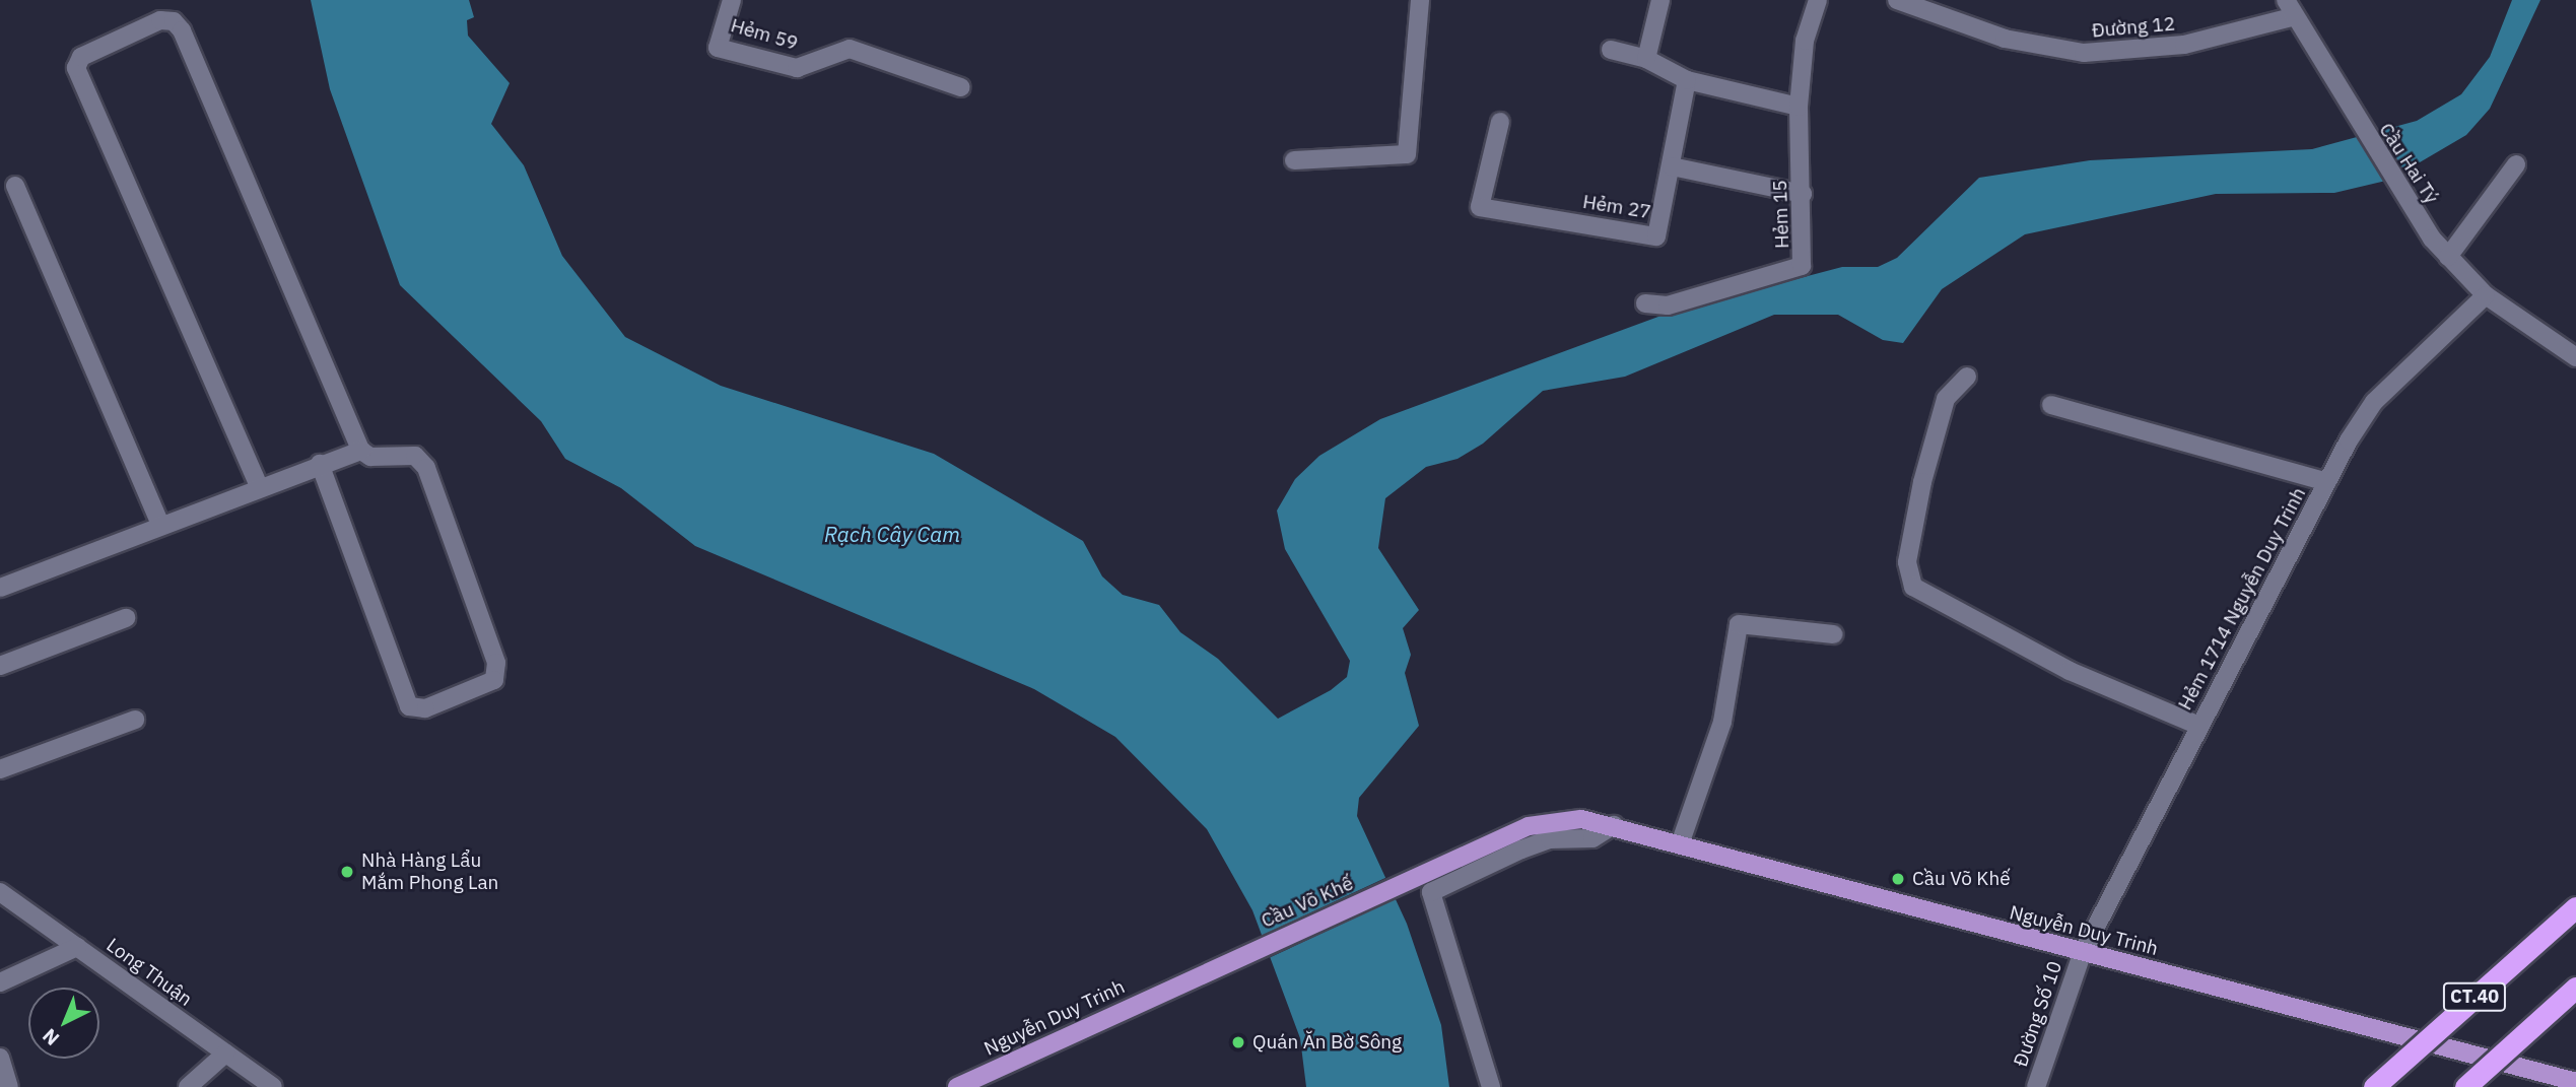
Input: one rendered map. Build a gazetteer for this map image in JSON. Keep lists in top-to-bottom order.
{
  "streets": {
    "highway": ["CT.40"],
    "main road": ["Cầu Võ Khế", "Nguyễn Duy Trinh"],
    "street": [
      "Đường 12",
      "Hẻm 59",
      "Cầu Hai Tý",
      "Hẻm 27",
      "Hẻm 15",
      "Hẻm 1714 Nguyễn Duy Trinh",
      "Long Thuận",
      "Đường Số 10"
    ]
  },
  "crossings": [
    ["Đường 12", "Cầu Hai Tý"],
    ["Cầu Hai Tý", "Hẻm 1714 Nguyễn Duy Trinh"],
    ["Hẻm 1714 Nguyễn Duy Trinh", "Nguyễn Duy Trinh"],
    ["Hẻm 1714 Nguyễn Duy Trinh", "Đường Số 10"],
    ["Cầu Võ Khế", "Nguyễn Duy Trinh"],
    ["Nguyễn Duy Trinh", "Đường Số 10"]
  ],
  "water": ["Rạch Cây Cam"],
  "places": ["Nhà Hàng Lẩu Mắm Phong Lan", "Cầu Võ Khế", "Quán Ăn Bờ Sông"],
  "north": "bottom left"
}
